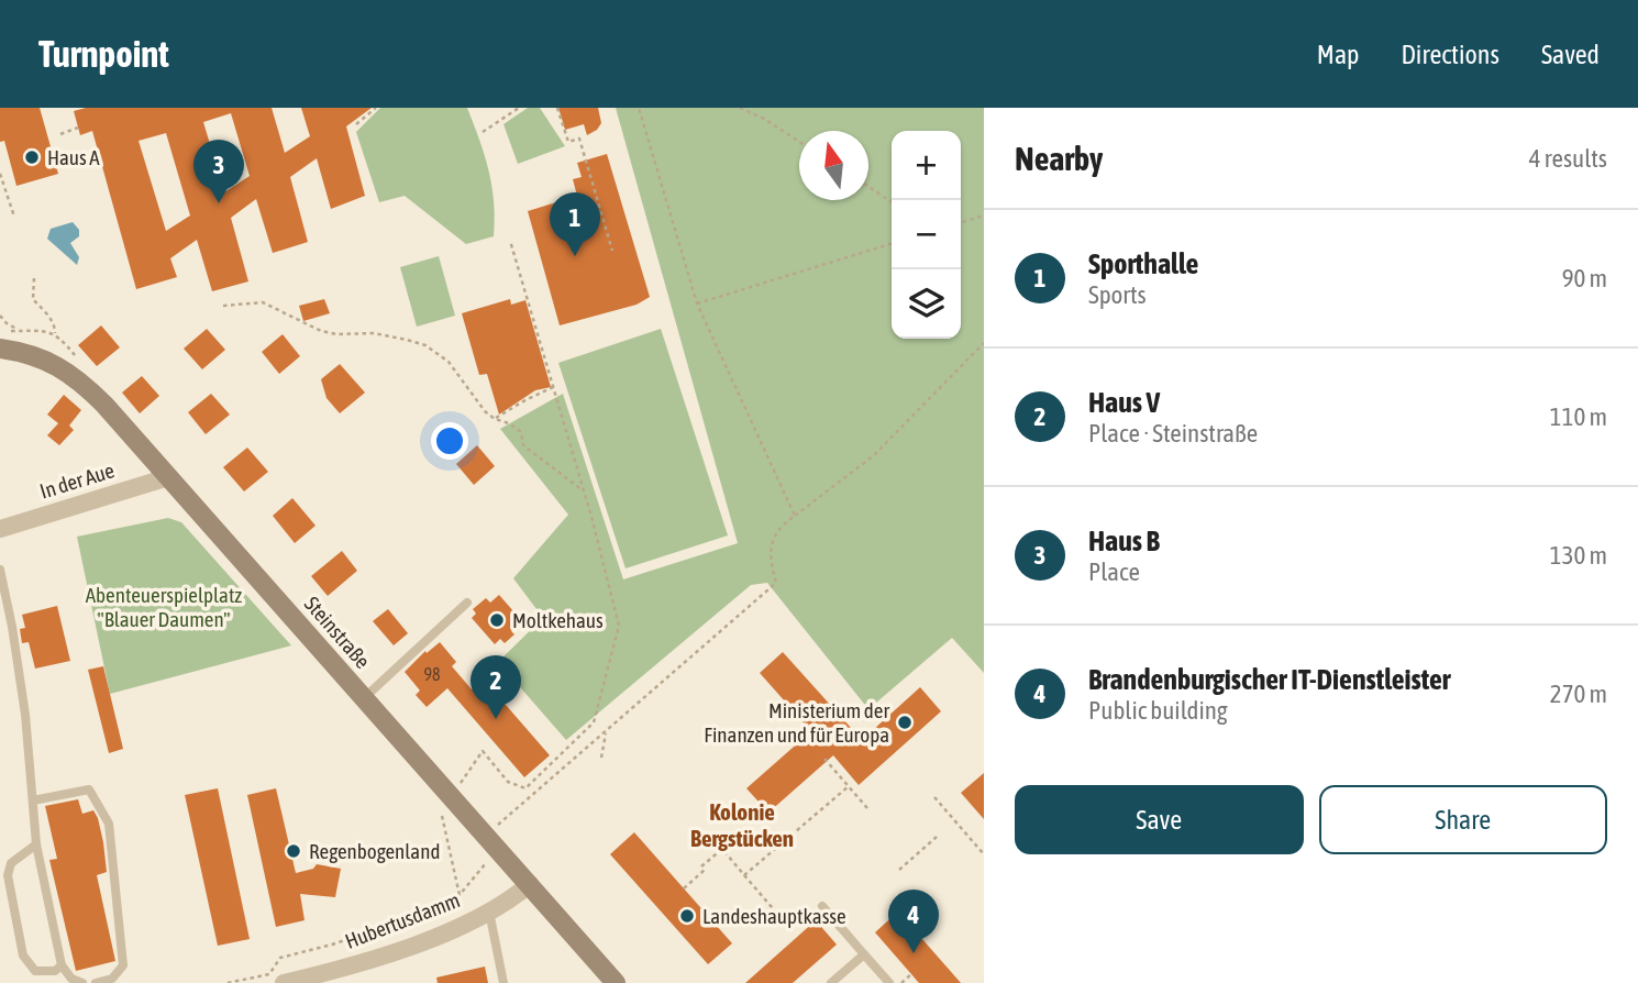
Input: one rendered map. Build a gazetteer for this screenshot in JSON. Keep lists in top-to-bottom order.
{
  "streets": {
    "street": ["In der Aue", "Steinstraße", "Hubertusdamm"]
  },
  "crossings": [
    ["In der Aue", "Steinstraße"],
    ["Steinstraße", "Hubertusdamm"]
  ],
  "districts": ["Kolonie Bergstücken"],
  "parks": ["Abenteuerspielplatz \"Blauer Daumen\""],
  "places": [
    "Haus A",
    "Moltkehaus",
    "Ministerium der Finanzen und für Europa",
    "Regenbogenland",
    "Landeshauptkasse"
  ],
  "house_numbers": ["98"],
  "north": "top",
  "page": {
    "header": "Turnpoint",
    "nav": ["Map", "Directions", "Saved"],
    "heading": ["Nearby", "4 results"],
    "map_buttons": ["+", "−"],
    "pins": [
      "3",
      "1",
      "2",
      "4"
    ],
    "list": [
      {
        "mark": "1",
        "name": "Sporthalle",
        "note": "Sports",
        "value": "90 m"
      },
      {
        "mark": "2",
        "name": "Haus V",
        "note": "Place · Steinstraße",
        "value": "110 m"
      },
      {
        "mark": "3",
        "name": "Haus B",
        "note": "Place",
        "value": "130 m"
      },
      {
        "mark": "4",
        "name": "Brandenburgischer IT-Dienstleister",
        "note": "Public building",
        "value": "270 m"
      }
    ],
    "buttons": ["Save", "Share"]
  }
}
